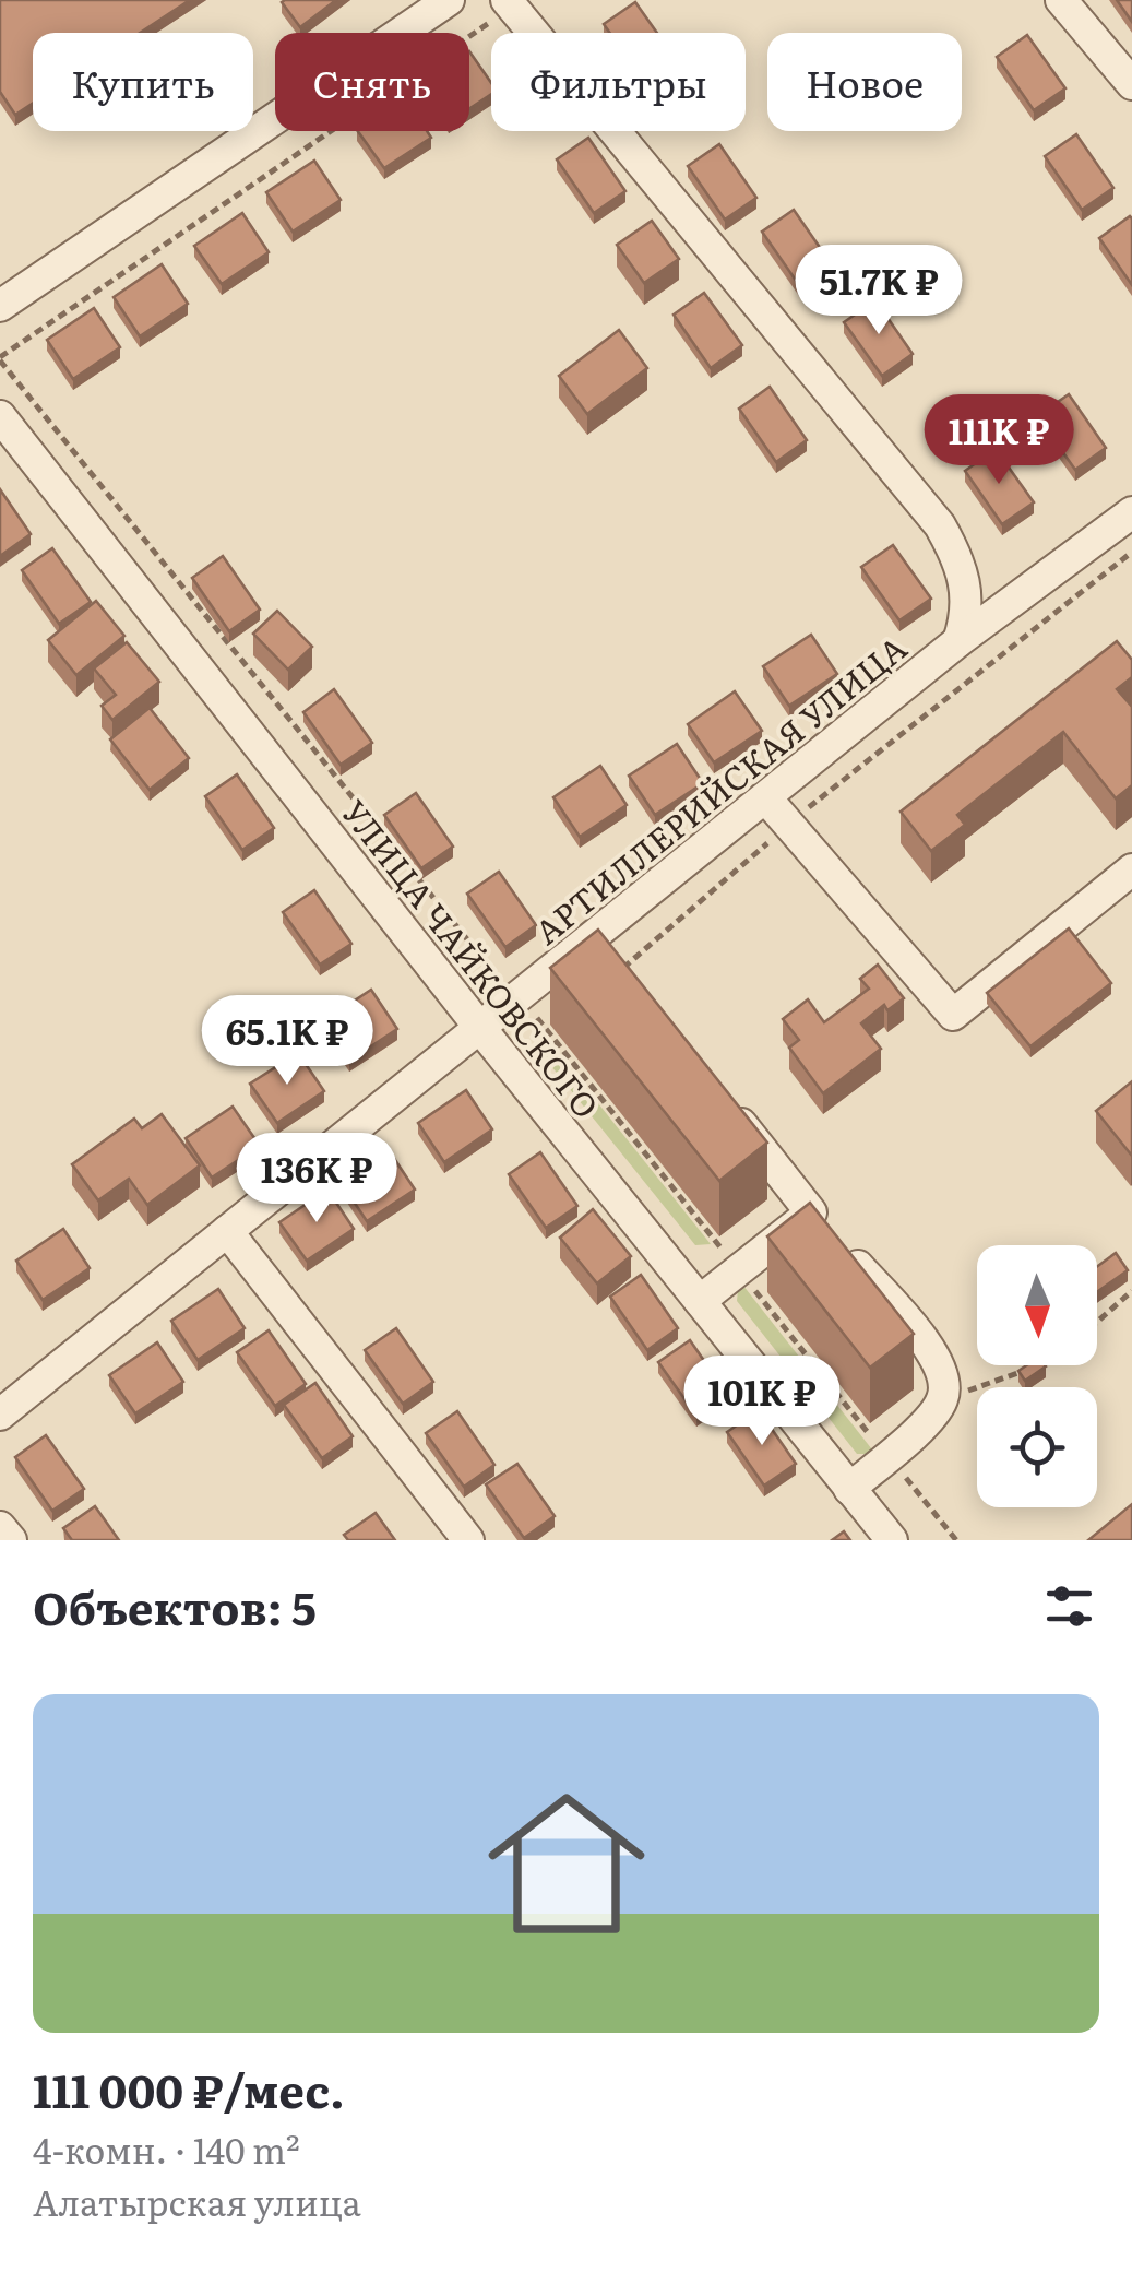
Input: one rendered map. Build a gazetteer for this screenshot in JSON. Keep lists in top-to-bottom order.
{
  "streets": {
    "street": ["АРТИЛЛЕРИЙСКАЯ УЛИЦА", "УЛИЦА ЧАЙКОВСКОГО"]
  },
  "crossings": [
    ["АРТИЛЛЕРИЙСКАЯ УЛИЦА", "УЛИЦА ЧАЙКОВСКОГО"]
  ],
  "north": "bottom",
  "page": {
    "chip": [
      "Купить",
      "Снять",
      "Фильтры",
      "Новое"
    ],
    "price": [
      "51.7K ₽",
      "111K ₽",
      "65.1K ₽",
      "136K ₽",
      "101K ₽"
    ],
    "heading": "Объектов: 5",
    "list": [
      {
        "name": "111 000 ₽/мес.",
        "note": "4-комн. · 140 m² · Алатырская улица"
      }
    ]
  }
}
